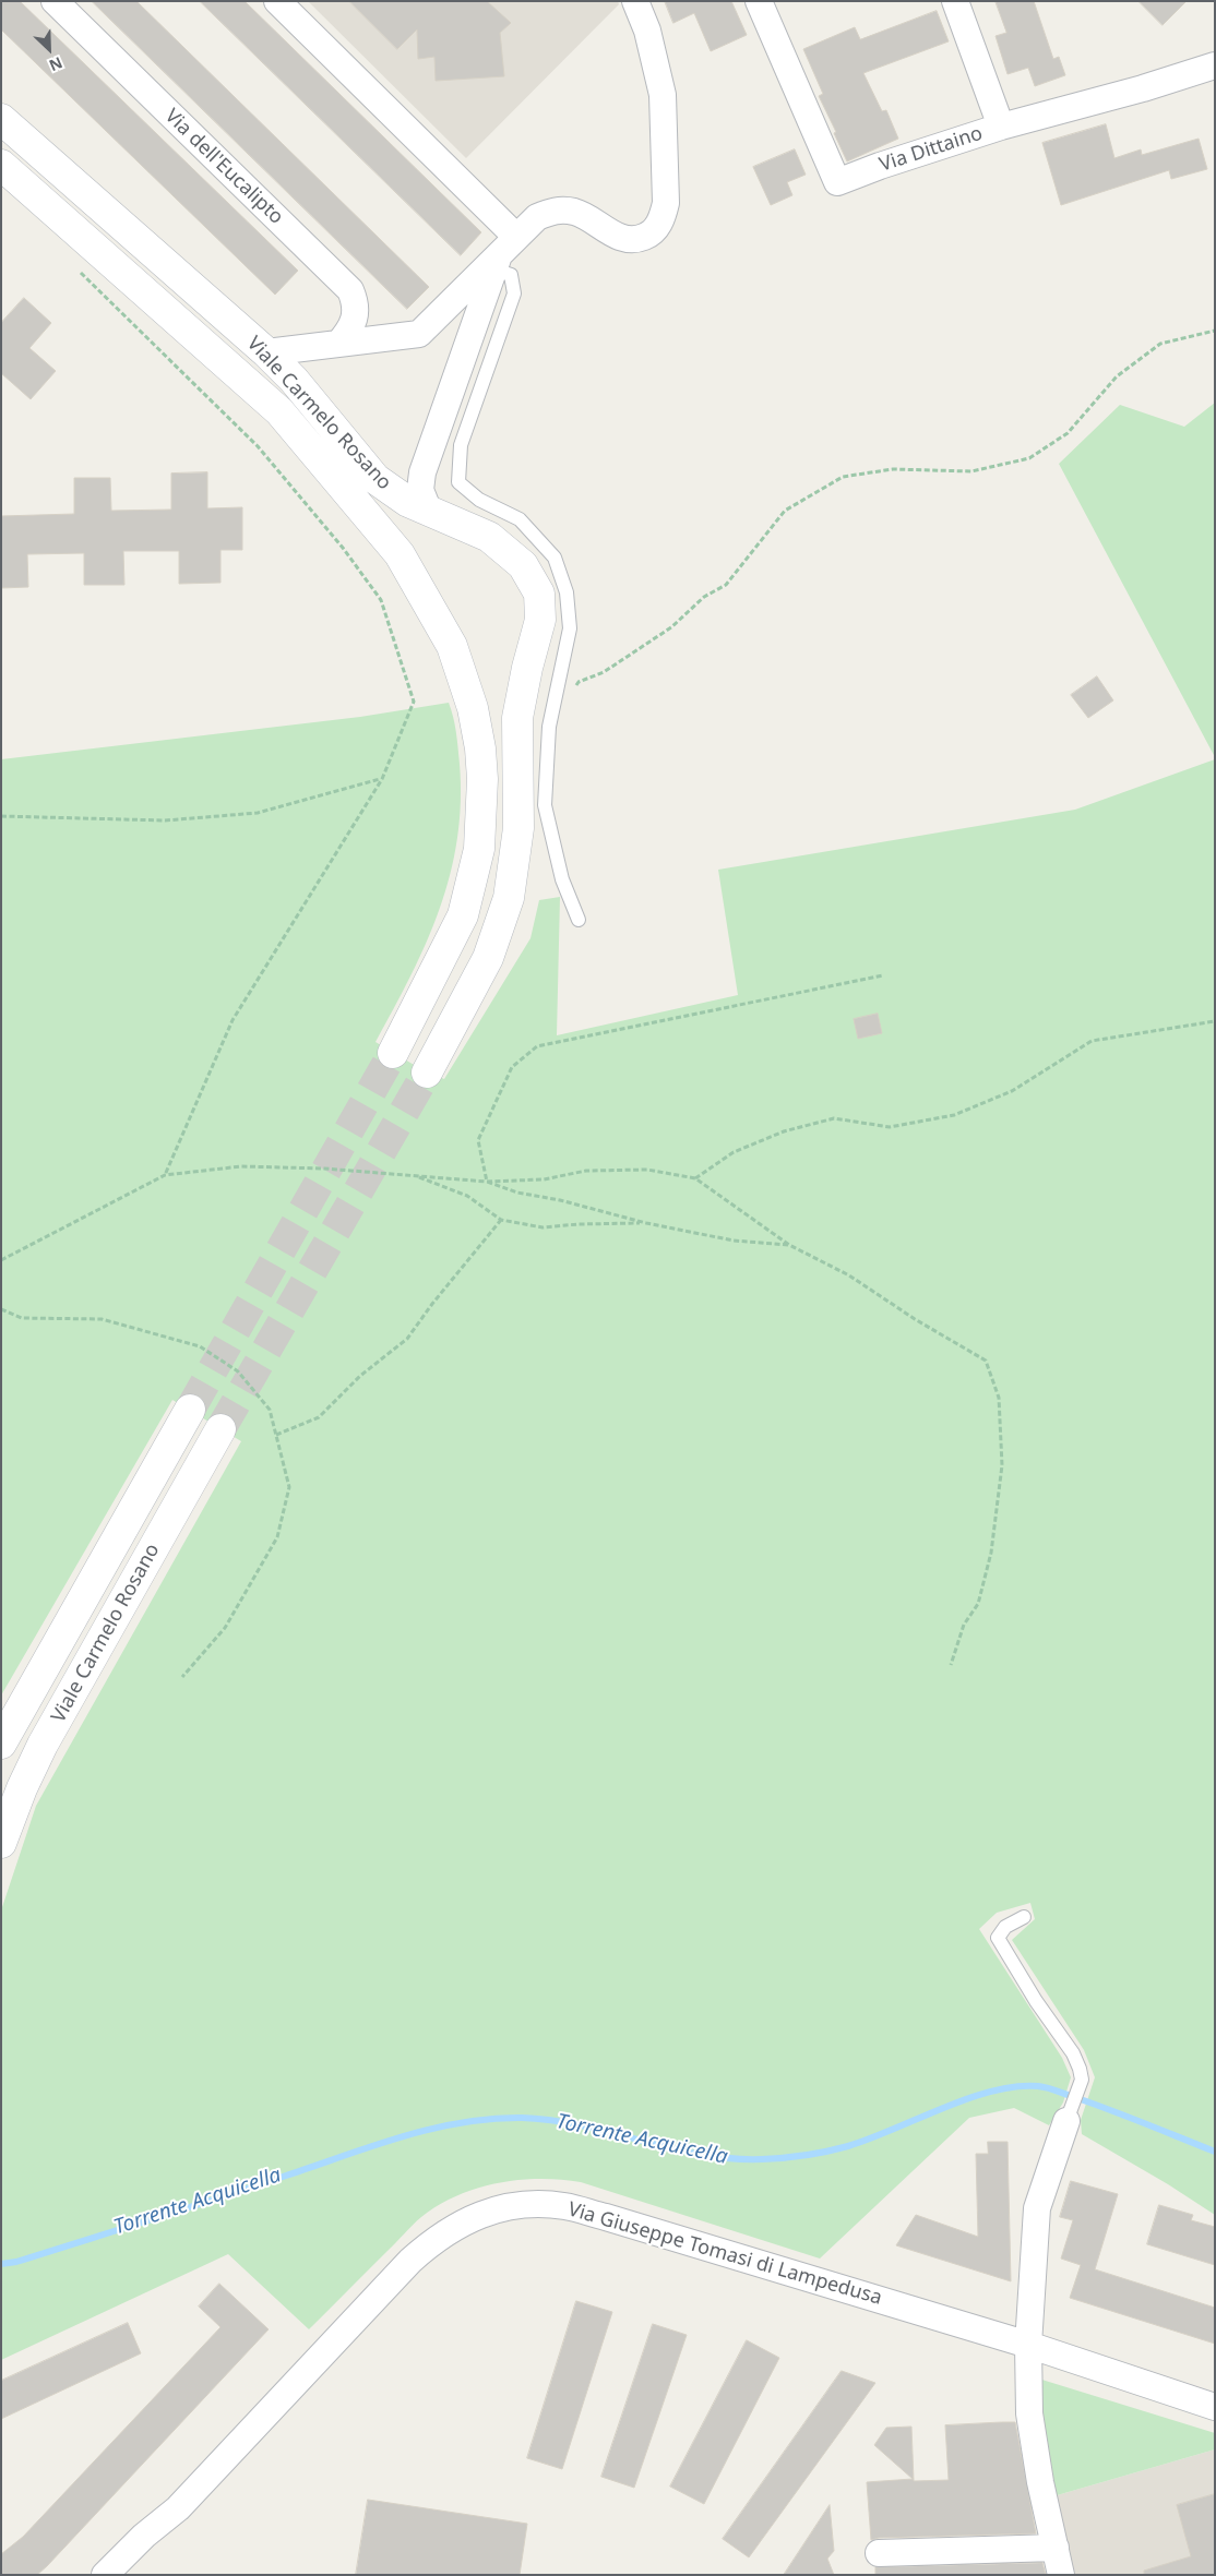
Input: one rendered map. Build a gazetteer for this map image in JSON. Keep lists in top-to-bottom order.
{
  "streets": {
    "main road": ["Viale Carmelo Rosano"],
    "street": ["Via Dittaino", "Via dell'Eucalipto", "Via Giuseppe Tomasi di Lampedusa"]
  },
  "water": ["Torrente Acquicella"],
  "north": "bottom right"
}
